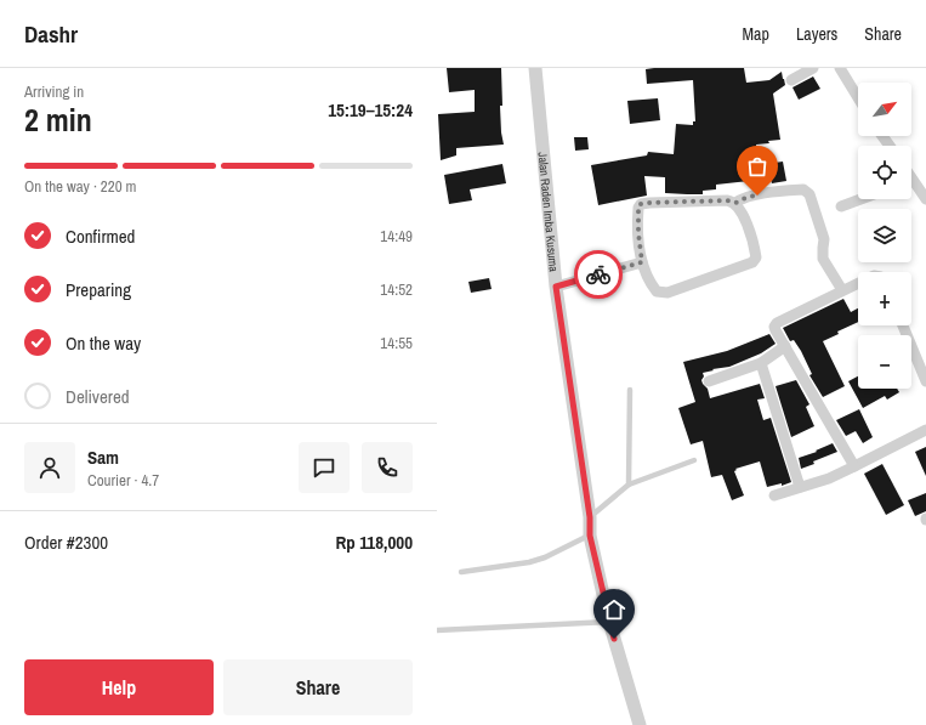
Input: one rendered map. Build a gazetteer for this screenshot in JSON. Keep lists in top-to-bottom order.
{
  "streets": {
    "street": ["Jalan Raden Imba Kusuma"]
  },
  "north": "top right",
  "page": {
    "header": "Dashr",
    "nav": ["Map", "Layers", "Share"],
    "heading": ["2 min", "Arriving in", "15:19–15:24"],
    "panel": [
      "Sam",
      "Courier · 4.7",
      "Order #2300",
      "Rp 118,000"
    ],
    "map_buttons": ["+", "−"],
    "bar": "On the way · 220 m",
    "list": [
      ["Confirmed", "14:49"],
      ["Preparing", "14:52"],
      ["On the way", "14:55"],
      "Delivered"
    ],
    "buttons": ["Help", "Share"]
  }
}
